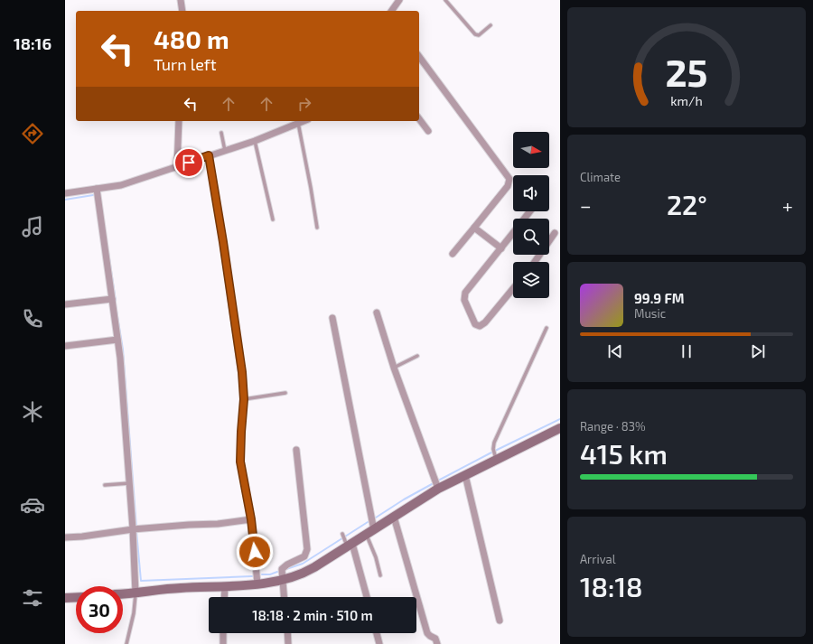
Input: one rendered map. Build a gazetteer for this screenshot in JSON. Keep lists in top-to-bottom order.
{
  "north": "right",
  "page": {
    "tabs": "18:16",
    "turn": ["480 m", "Turn left"],
    "tile": [
      "Climate",
      ["Range · 83%", "415 km"],
      ["Arrival", "18:18"]
    ],
    "heat": ["−", "22°", "+"],
    "song": ["99.9 FM", "Music"],
    "limit": "30",
    "trip": "18:18 · 2 min · 510 m",
    "gauge": ["25", "km/h"]
  }
}
